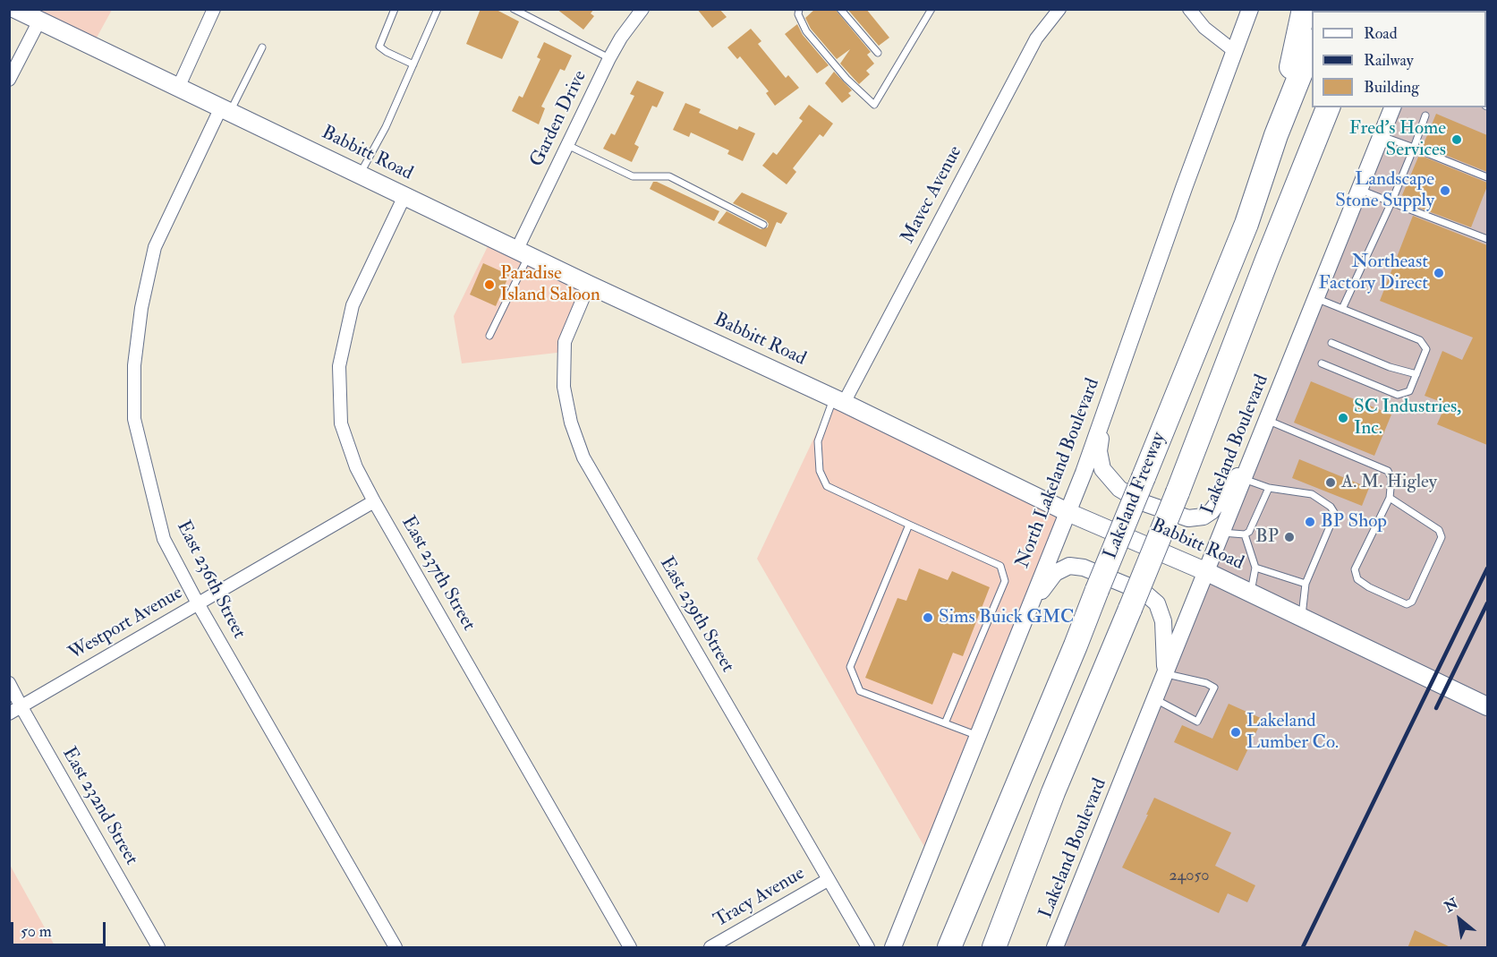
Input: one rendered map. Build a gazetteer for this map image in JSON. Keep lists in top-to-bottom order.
{
  "streets": {
    "highway": ["Lakeland Freeway"],
    "main road": ["Babbitt Road"],
    "street": [
      "Garden Drive",
      "Mavec Avenue",
      "Lakeland Boulevard",
      "North Lakeland Boulevard",
      "East 237th Street",
      "East 236th Street",
      "East 239th Street",
      "Westport Avenue",
      "East 232nd Street",
      "Tracy Avenue"
    ]
  },
  "crossings": [
    ["Garden Drive", "Babbitt Road"],
    ["Babbitt Road", "Mavec Avenue"],
    ["Babbitt Road", "Lakeland Boulevard"],
    ["Babbitt Road", "North Lakeland Boulevard"],
    ["Babbitt Road", "East 237th Street"],
    ["Babbitt Road", "East 236th Street"],
    ["Babbitt Road", "East 239th Street"],
    ["East 237th Street", "Westport Avenue"],
    ["East 236th Street", "Westport Avenue"],
    ["East 239th Street", "Tracy Avenue"],
    ["Westport Avenue", "East 232nd Street"]
  ],
  "places": [
    "Fred's Home Services",
    "Landscape Stone Supply",
    "Northeast Factory Direct",
    "Paradise Island Saloon",
    "SC Industries, Inc.",
    "A. M. Higley",
    "BP Shop",
    "BP",
    "Sims Buick GMC",
    "Lakeland Lumber Co."
  ],
  "house_numbers": ["24050"],
  "legend": ["Road", "Railway", "Building"],
  "scale_bar": "50 m",
  "north": "top left"
}
